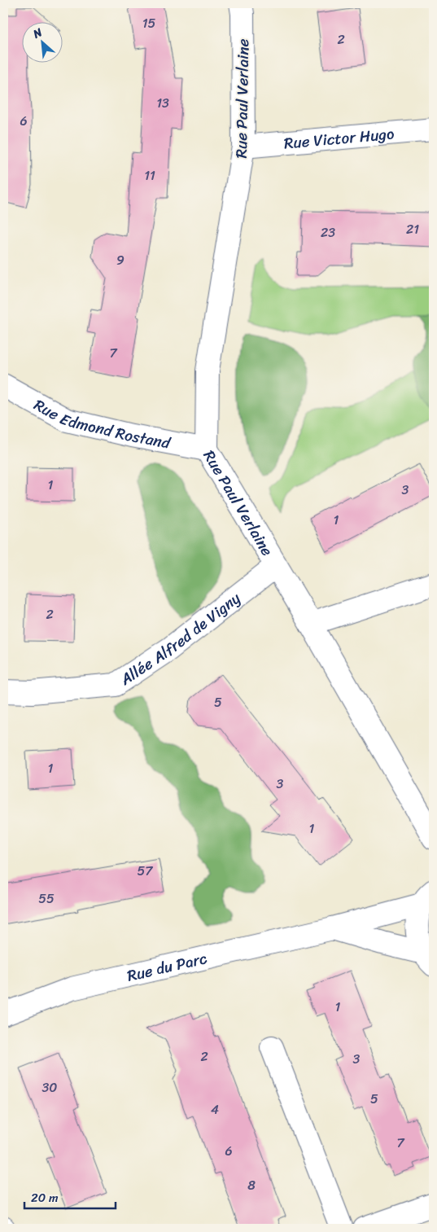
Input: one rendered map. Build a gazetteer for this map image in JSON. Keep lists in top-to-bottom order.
{
  "streets": {
    "street": [
      "Rue Paul Verlaine",
      "Rue Victor Hugo",
      "Rue Edmond Rostand",
      "Allée Alfred de Vigny",
      "Rue du Parc"
    ]
  },
  "crossings": [
    ["Rue Paul Verlaine", "Rue Victor Hugo"],
    ["Rue Paul Verlaine", "Rue Edmond Rostand"],
    ["Rue Paul Verlaine", "Allée Alfred de Vigny"]
  ],
  "house_numbers": [
    "15",
    "2",
    "13",
    "6",
    "11",
    "21",
    "23",
    "9",
    "7",
    "1",
    "3",
    "1",
    "2",
    "5",
    "1",
    "3",
    "1",
    "57",
    "55",
    "1",
    "2",
    "3",
    "30",
    "5",
    "4",
    "7",
    "6",
    "8"
  ],
  "scale_bar": "20 m",
  "north": "top left"
}
